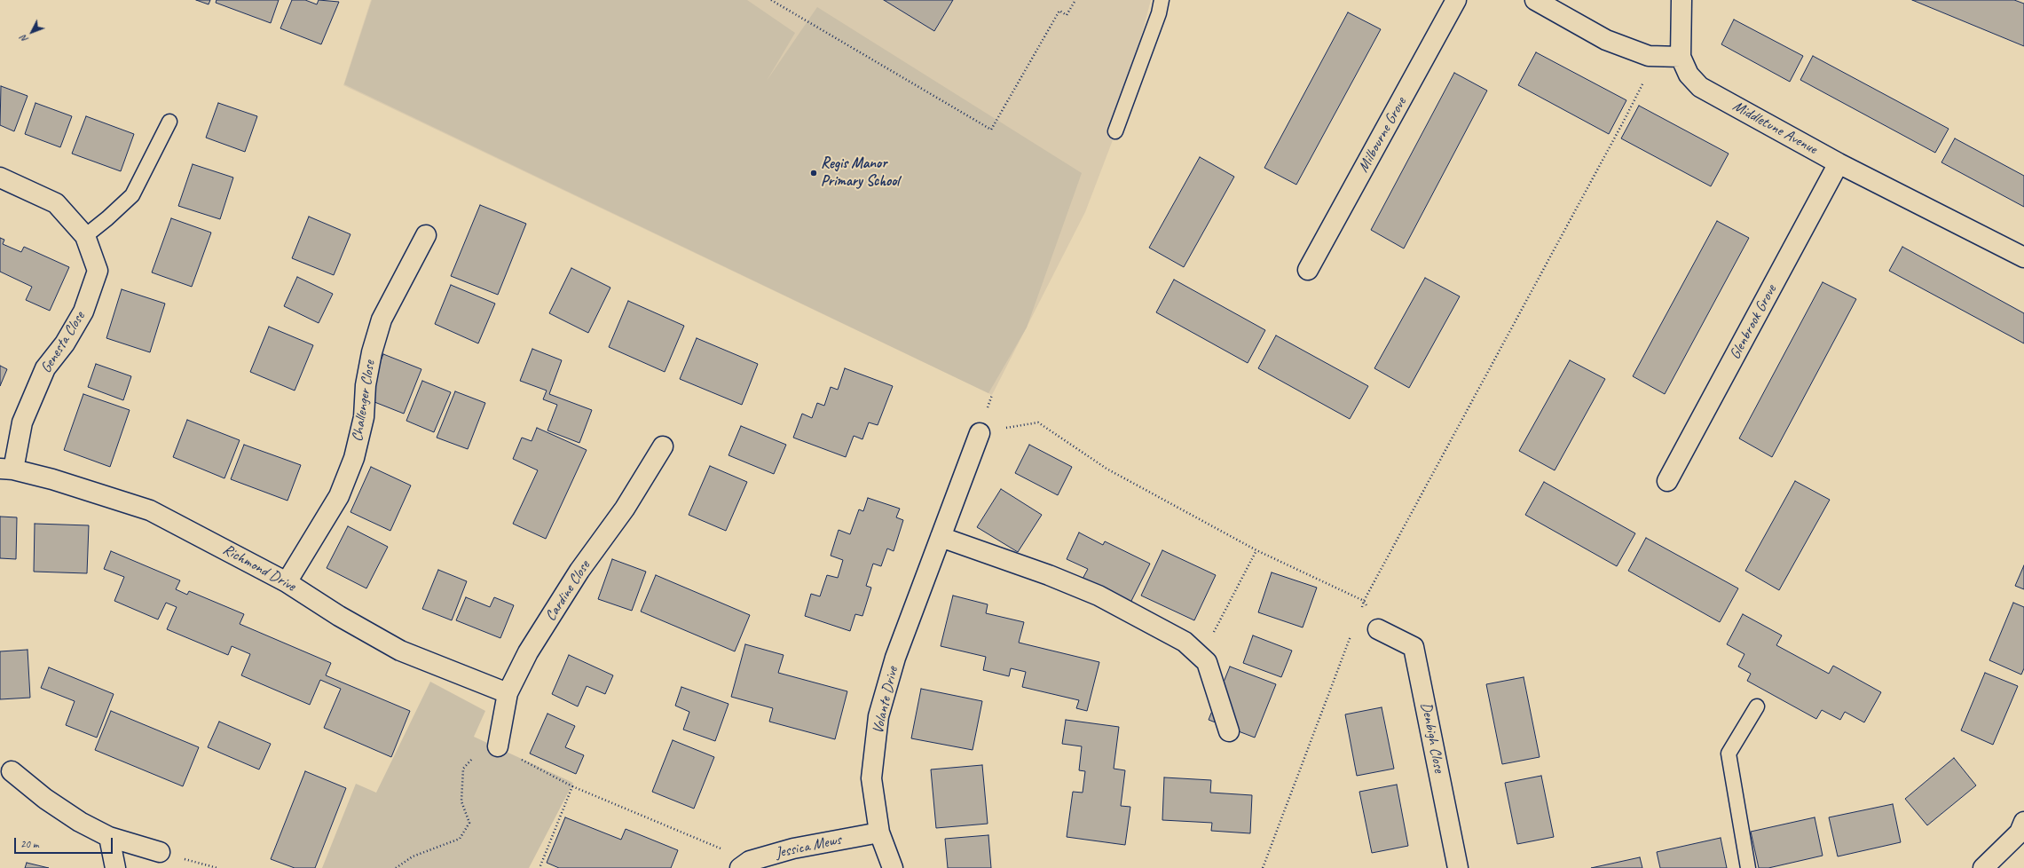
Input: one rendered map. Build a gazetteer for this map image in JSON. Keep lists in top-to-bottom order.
{
  "streets": {
    "street": [
      "Middletune Avenue",
      "Milbourne Grove",
      "Glenbrook Grove",
      "Genesta Close",
      "Challenger Close",
      "Richmond Drive",
      "Cardine Close",
      "Volante Drive",
      "Denbigh Close",
      "Jessica Mews"
    ]
  },
  "crossings": [
    ["Middletune Avenue", "Glenbrook Grove"],
    ["Genesta Close", "Richmond Drive"],
    ["Challenger Close", "Richmond Drive"],
    ["Richmond Drive", "Cardine Close"],
    ["Volante Drive", "Jessica Mews"]
  ],
  "places": ["Regis Manor Primary School"],
  "scale_bar": "20 m",
  "north": "bottom left"
}
